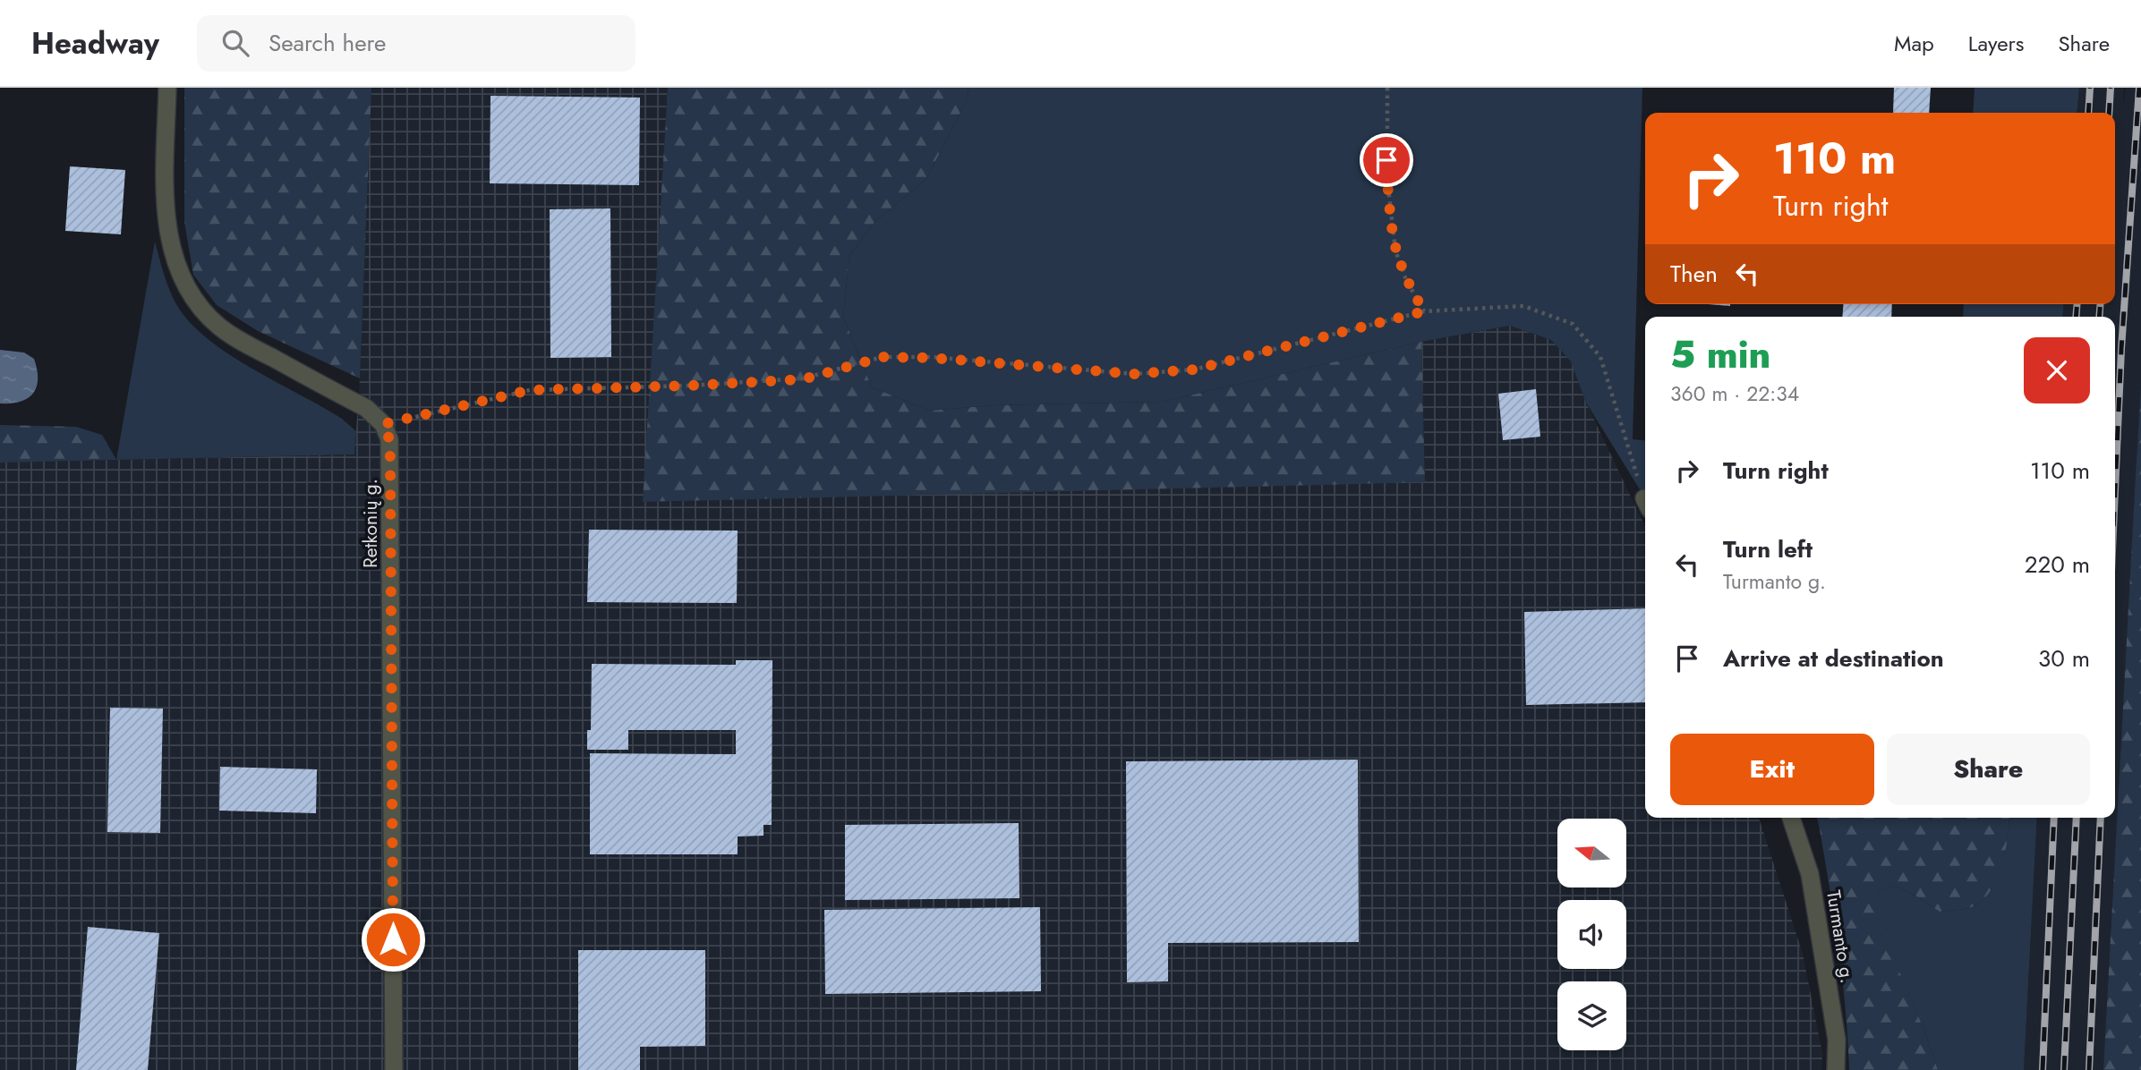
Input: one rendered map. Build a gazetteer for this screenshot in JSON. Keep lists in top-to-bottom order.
{
  "streets": {
    "street": ["Retkonių g.", "Turmanto g."]
  },
  "north": "left",
  "page": {
    "header": "Headway",
    "search": "Search here",
    "nav": ["Map", "Layers", "Share"],
    "turn": ["110 m", "Turn right"],
    "then": "Then",
    "heading": ["5 min", "360 m · 22:34"],
    "list": [
      {
        "name": "Turn right",
        "value": "110 m"
      },
      {
        "name": "Turn left",
        "note": "Turmanto g.",
        "value": "220 m"
      },
      {
        "name": "Arrive at destination",
        "value": "30 m"
      }
    ],
    "buttons": ["Exit", "Share"]
  }
}
